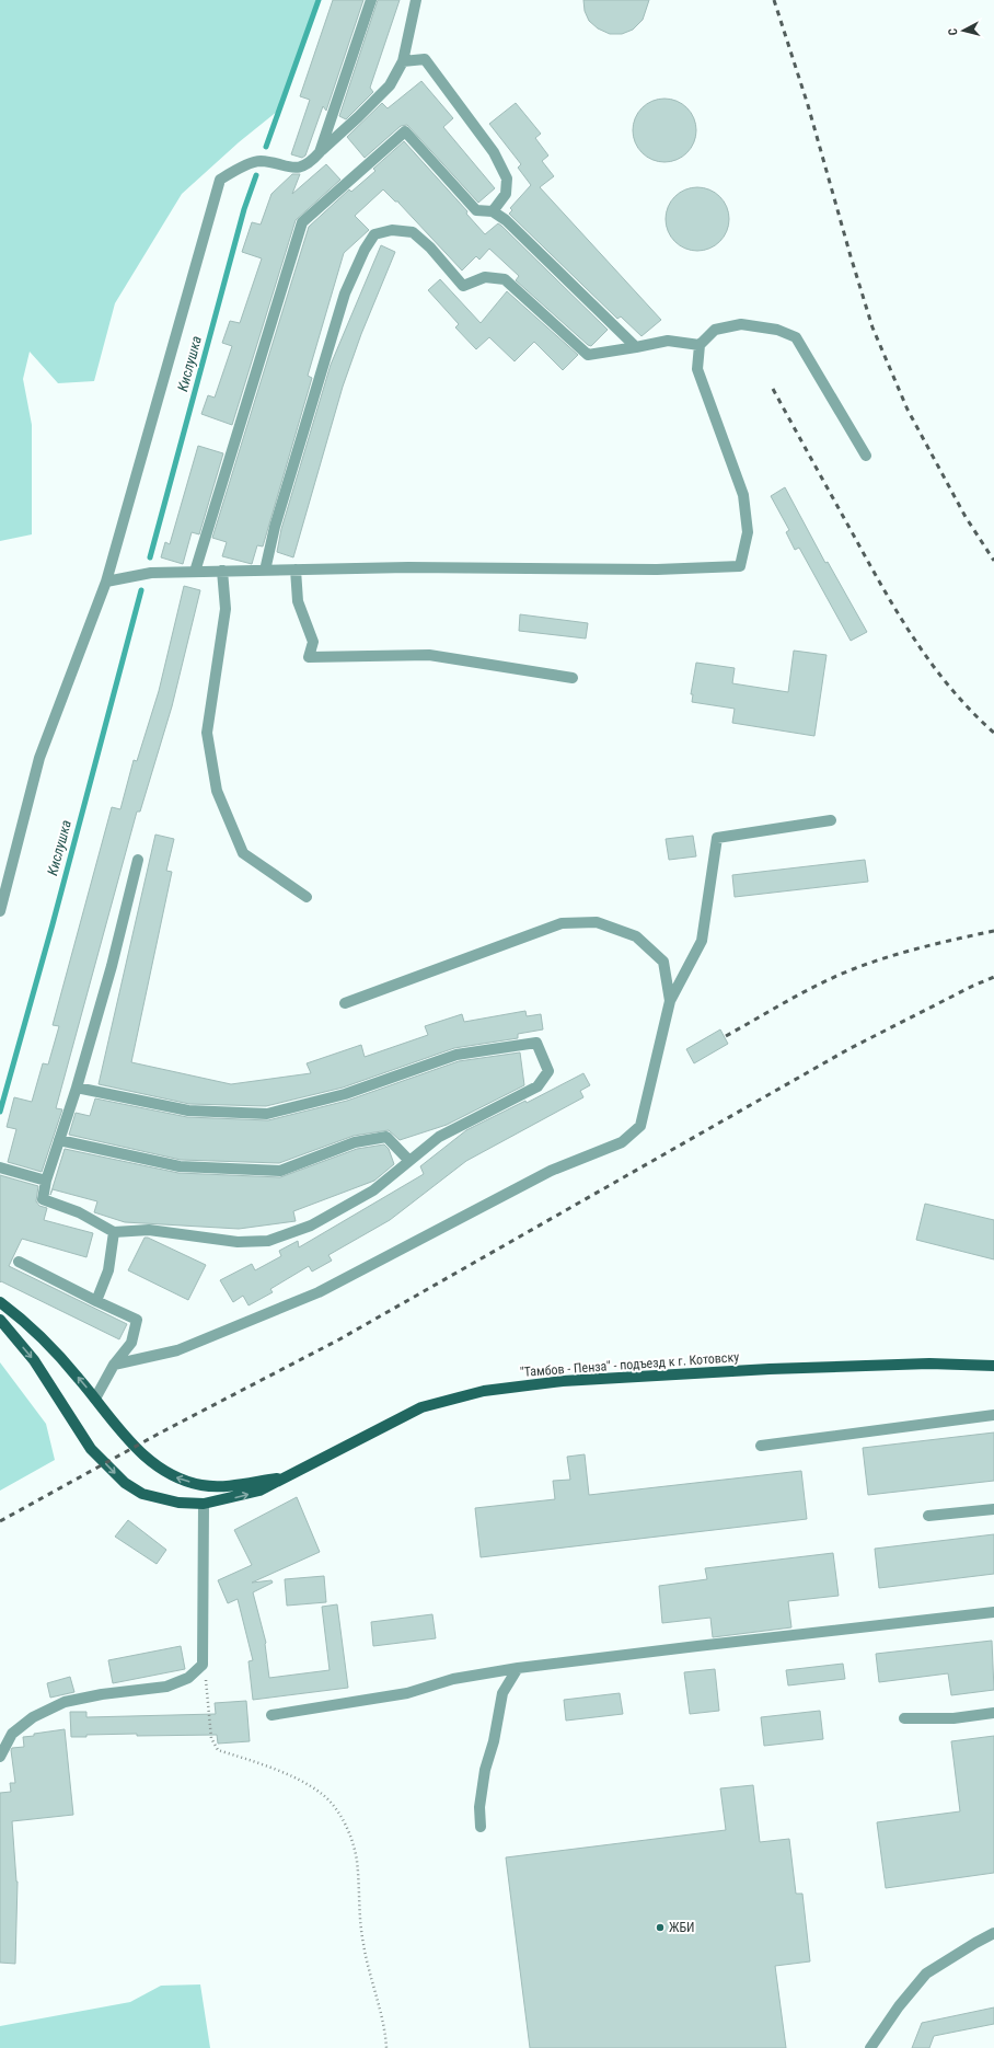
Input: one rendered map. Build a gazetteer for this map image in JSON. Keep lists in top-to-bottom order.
{
  "streets": {
    "main road": ["\"Тамбов - Пенза\" - подъезд к г. Котовску"]
  },
  "water": ["Кислушка"],
  "places": ["ЖБИ"],
  "north": "left"
}
